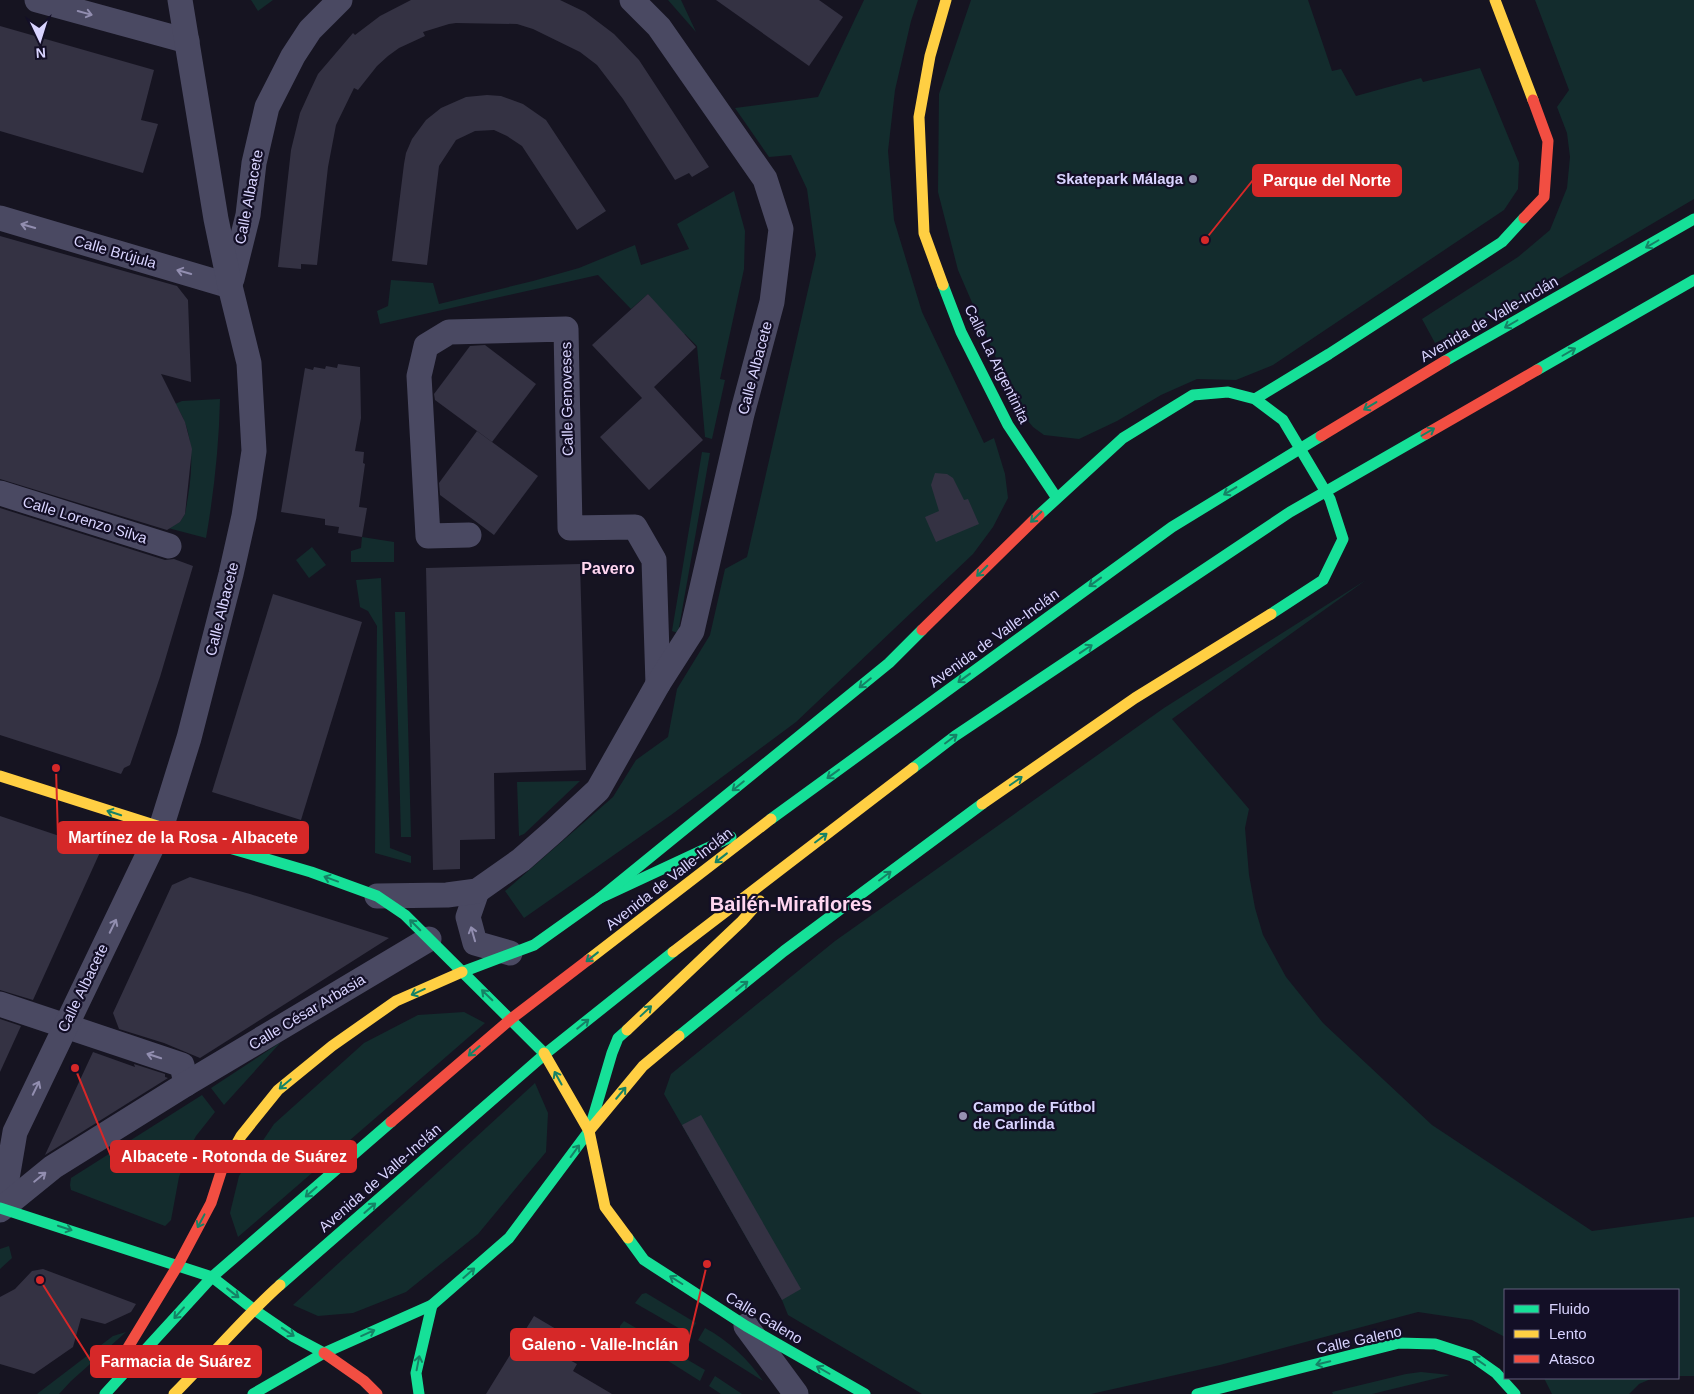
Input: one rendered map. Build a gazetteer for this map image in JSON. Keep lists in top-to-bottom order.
{
  "streets": {
    "main road": ["Avenida de Valle-Inclán", "Calle La Argentinita", "Calle Galeno"],
    "street": [
      "Calle Albacete",
      "Calle Brújula",
      "Calle Genoveses",
      "Calle Lorenzo Silva",
      "Calle César Arbasia"
    ]
  },
  "crossings": [
    ["Calle Albacete", "Calle Brújula"],
    ["Calle Albacete", "Calle Genoveses"],
    ["Calle Albacete", "Calle César Arbasia"],
    ["Avenida de Valle-Inclán", "Calle La Argentinita"],
    ["Avenida de Valle-Inclán", "Calle Galeno"]
  ],
  "one_way": ["Calle César Arbasia", "Calle Galeno"],
  "districts": ["Pavero", "Bailén-Miraflores"],
  "places": [
    "Skatepark Málaga",
    "Parque del Norte",
    "Martínez de la Rosa - Albacete",
    "Albacete - Rotonda de Suárez",
    "Campo de Fútbol de Carlinda",
    "Galeno - Valle-Inclán",
    "Farmacia de Suárez"
  ],
  "legend": ["Fluido", "Lento", "Atasco"],
  "north": "bottom"
}
